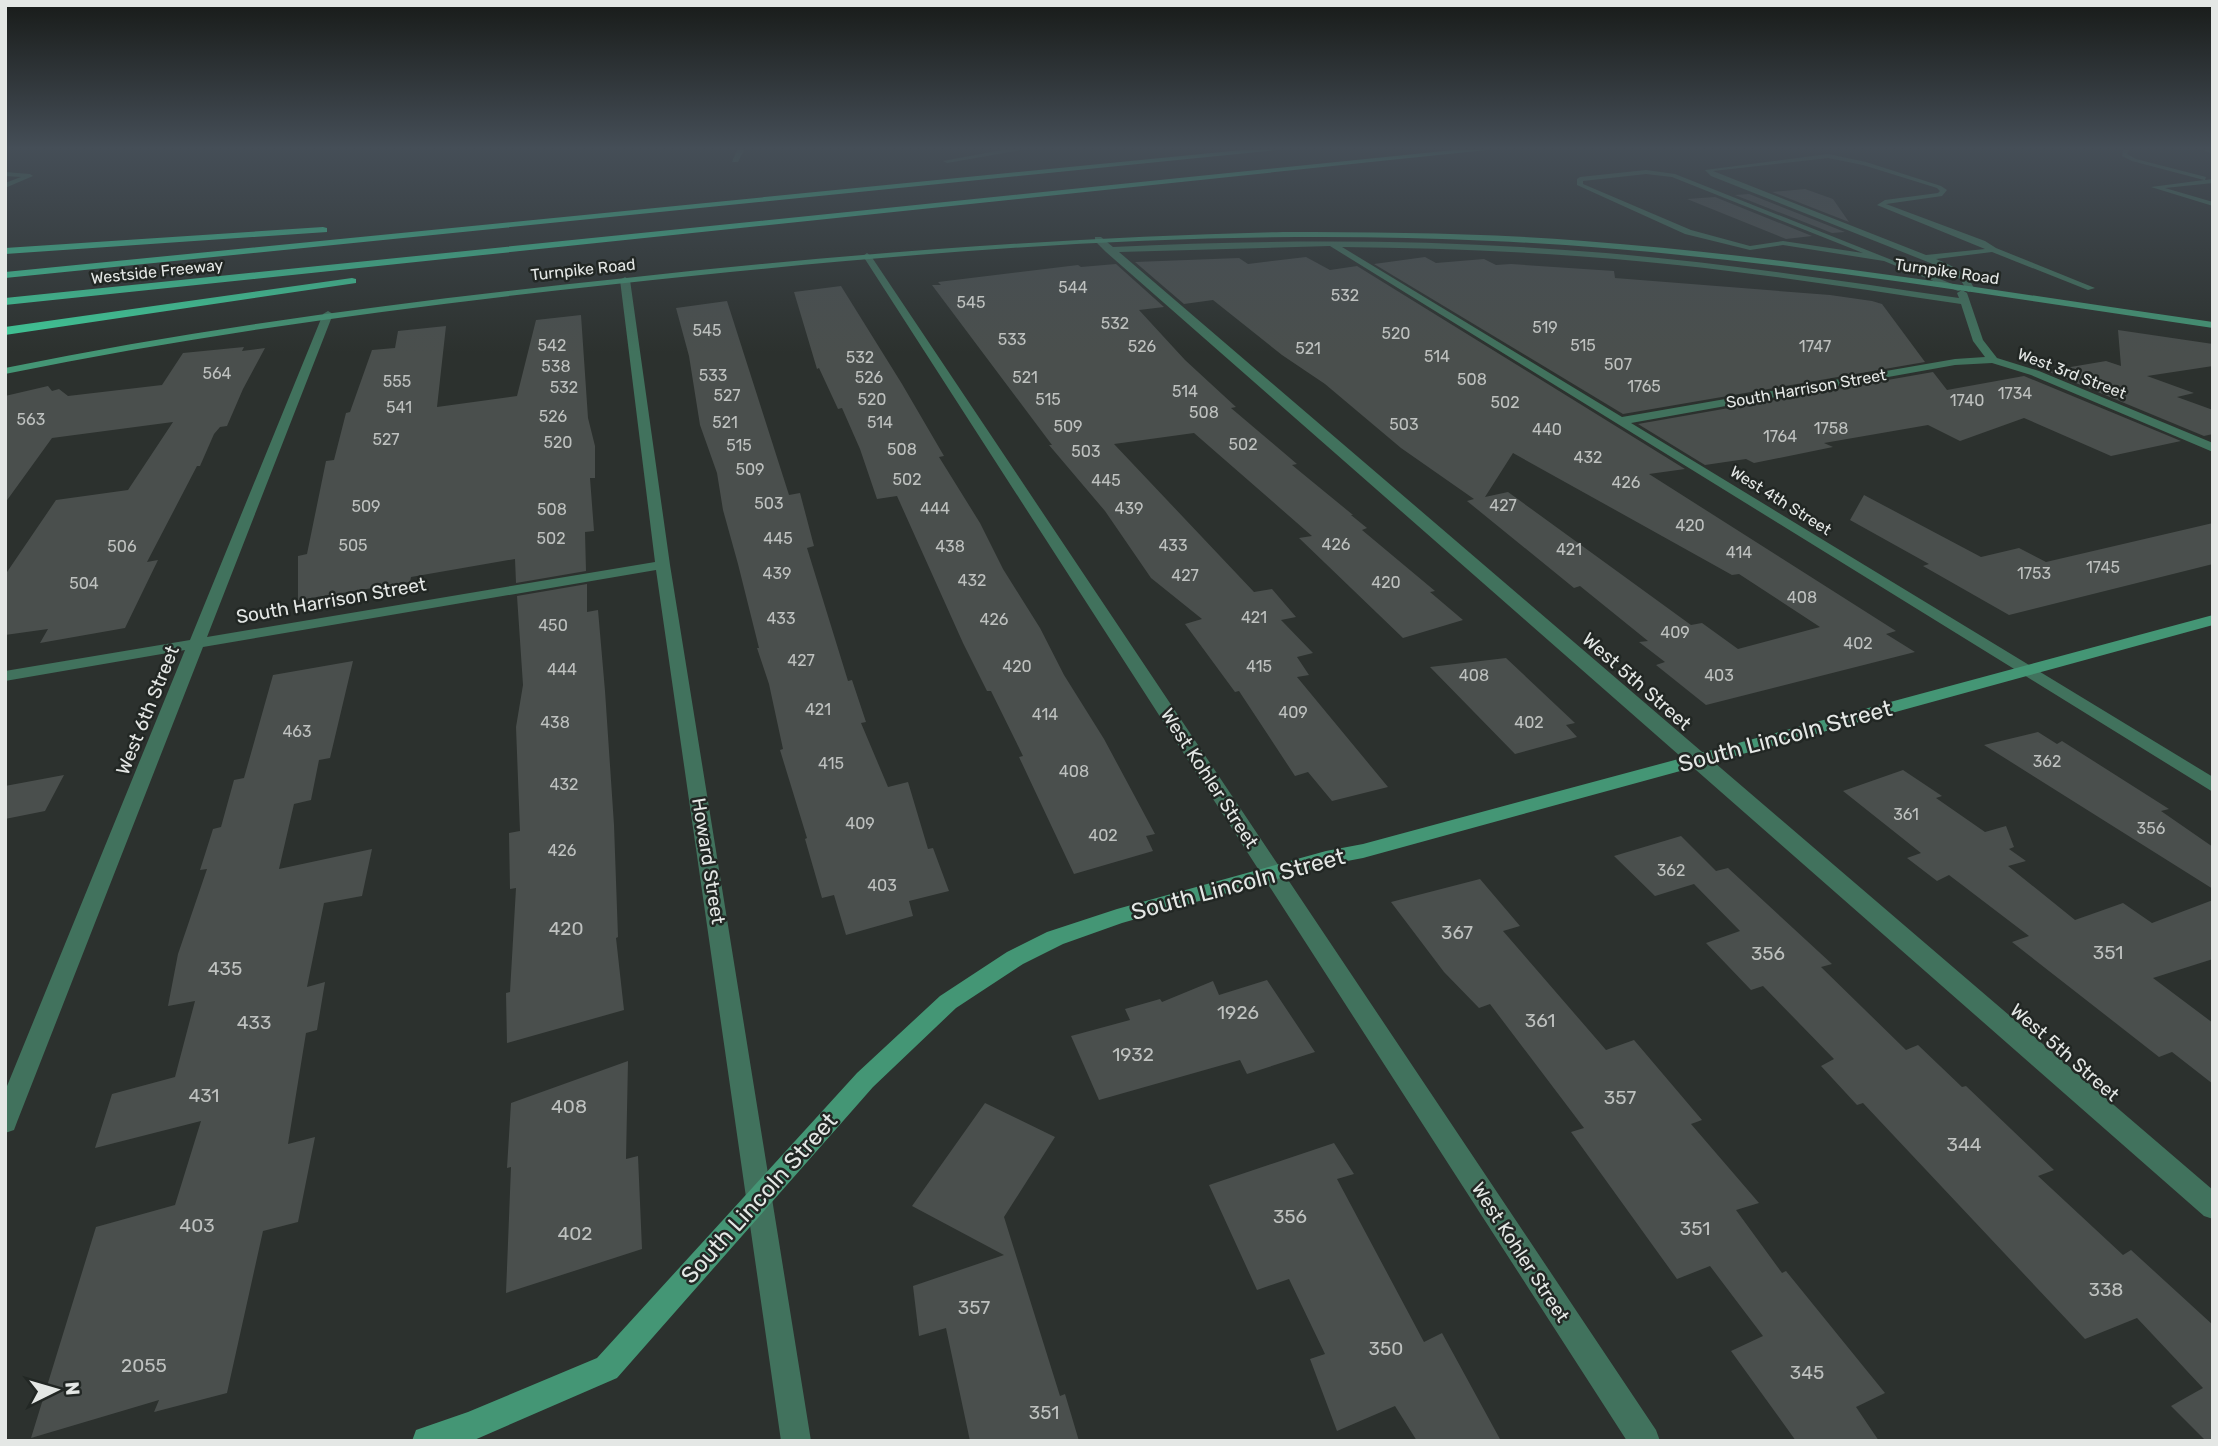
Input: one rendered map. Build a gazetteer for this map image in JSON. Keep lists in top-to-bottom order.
{
  "streets": {
    "highway": ["Westside Freeway"],
    "street": [
      "Turnpike Road",
      "West 3rd Street",
      "South Harrison Street",
      "West 4th Street",
      "West 5th Street",
      "West 6th Street",
      "South Lincoln Street",
      "West Kohler Street",
      "Howard Street"
    ]
  },
  "crossings": [
    ["Turnpike Road", "West 3rd Street"],
    ["Turnpike Road", "West 5th Street"],
    ["Turnpike Road", "West 6th Street"],
    ["Turnpike Road", "West Kohler Street"],
    ["Turnpike Road", "Howard Street"],
    ["West 3rd Street", "South Harrison Street"],
    ["South Harrison Street", "West 4th Street"],
    ["South Harrison Street", "West 6th Street"],
    ["South Harrison Street", "Howard Street"],
    ["West 4th Street", "South Lincoln Street"],
    ["West 5th Street", "South Lincoln Street"],
    ["South Lincoln Street", "West Kohler Street"],
    ["South Lincoln Street", "Howard Street"]
  ],
  "house_numbers": [
    "544",
    "532",
    "545",
    "532",
    "519",
    "545",
    "520",
    "533",
    "542",
    "515",
    "526",
    "1747",
    "521",
    "514",
    "532",
    "507",
    "538",
    "564",
    "533",
    "526",
    "521",
    "508",
    "555",
    "1765",
    "532",
    "514",
    "1734",
    "527",
    "520",
    "515",
    "1740",
    "502",
    "541",
    "508",
    "526",
    "563",
    "521",
    "514",
    "503",
    "509",
    "1758",
    "440",
    "1764",
    "527",
    "520",
    "502",
    "515",
    "508",
    "503",
    "432",
    "509",
    "502",
    "445",
    "426",
    "503",
    "427",
    "509",
    "444",
    "439",
    "508",
    "420",
    "502",
    "445",
    "426",
    "505",
    "433",
    "506",
    "438",
    "421",
    "414",
    "1745",
    "439",
    "1753",
    "427",
    "432",
    "420",
    "504",
    "408",
    "421",
    "433",
    "426",
    "450",
    "409",
    "402",
    "427",
    "420",
    "415",
    "444",
    "408",
    "403",
    "421",
    "409",
    "414",
    "438",
    "402",
    "463",
    "362",
    "415",
    "408",
    "432",
    "361",
    "409",
    "356",
    "402",
    "426",
    "362",
    "403",
    "420",
    "367",
    "351",
    "356",
    "435",
    "1926",
    "361",
    "433",
    "1932",
    "431",
    "357",
    "408",
    "344",
    "356",
    "403",
    "351",
    "402",
    "338",
    "357",
    "350",
    "2055",
    "345",
    "351"
  ],
  "north": "right"
}
